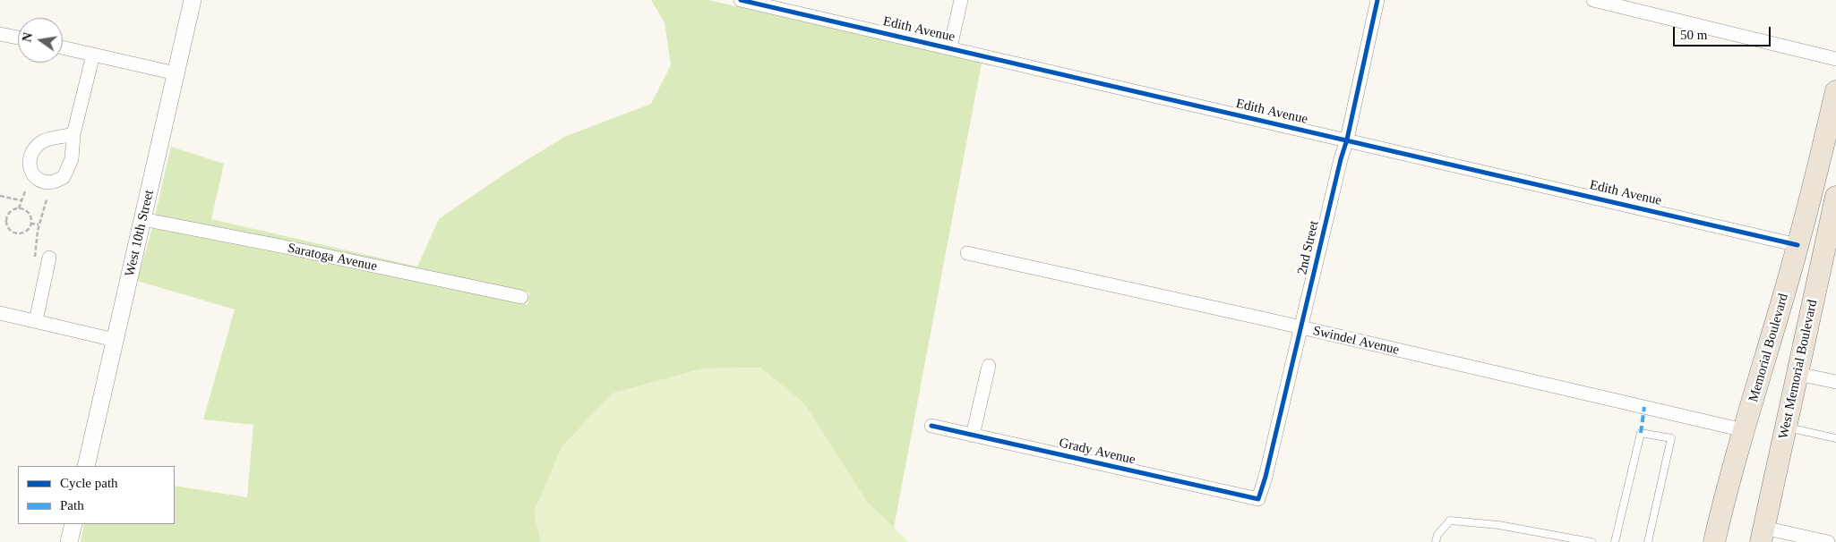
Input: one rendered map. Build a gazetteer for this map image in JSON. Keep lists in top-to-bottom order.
{
  "streets": {
    "main road": ["Memorial Boulevard", "West Memorial Boulevard"],
    "street": [
      "Edith Avenue",
      "West 10th Street",
      "2nd Street",
      "Saratoga Avenue",
      "Swindel Avenue",
      "Grady Avenue"
    ]
  },
  "crossings": [
    ["Edith Avenue", "2nd Street"],
    ["Edith Avenue", "Memorial Boulevard"],
    ["West 10th Street", "Saratoga Avenue"],
    ["2nd Street", "Swindel Avenue"],
    ["2nd Street", "Grady Avenue"],
    ["Swindel Avenue", "Memorial Boulevard"]
  ],
  "legend": ["Cycle path", "Path"],
  "scale_bar": "50 m",
  "north": "left"
}
